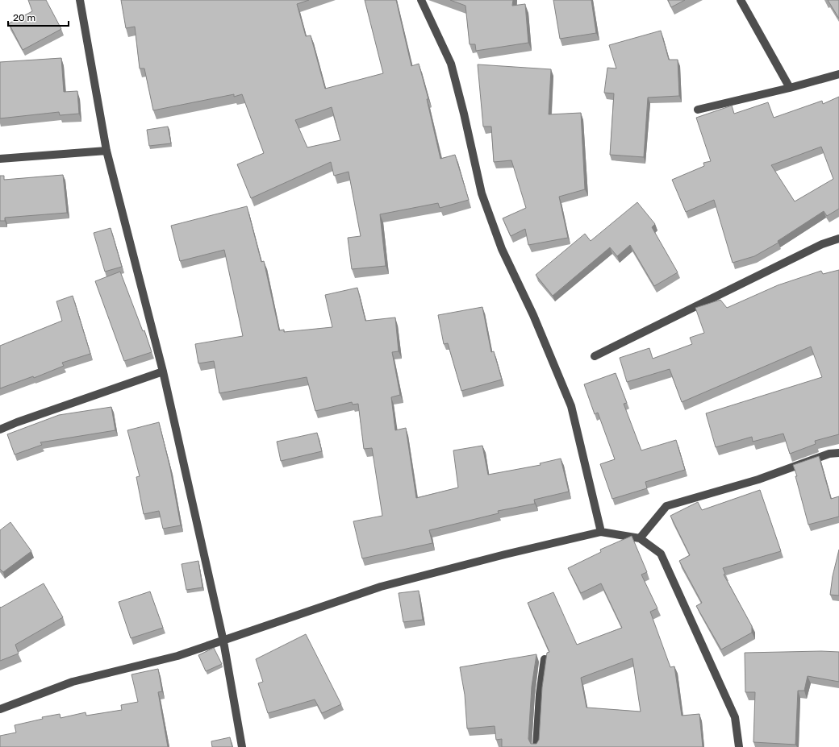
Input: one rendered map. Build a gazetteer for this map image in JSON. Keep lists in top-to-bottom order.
{
  "scale_bar": "20 m"
}
